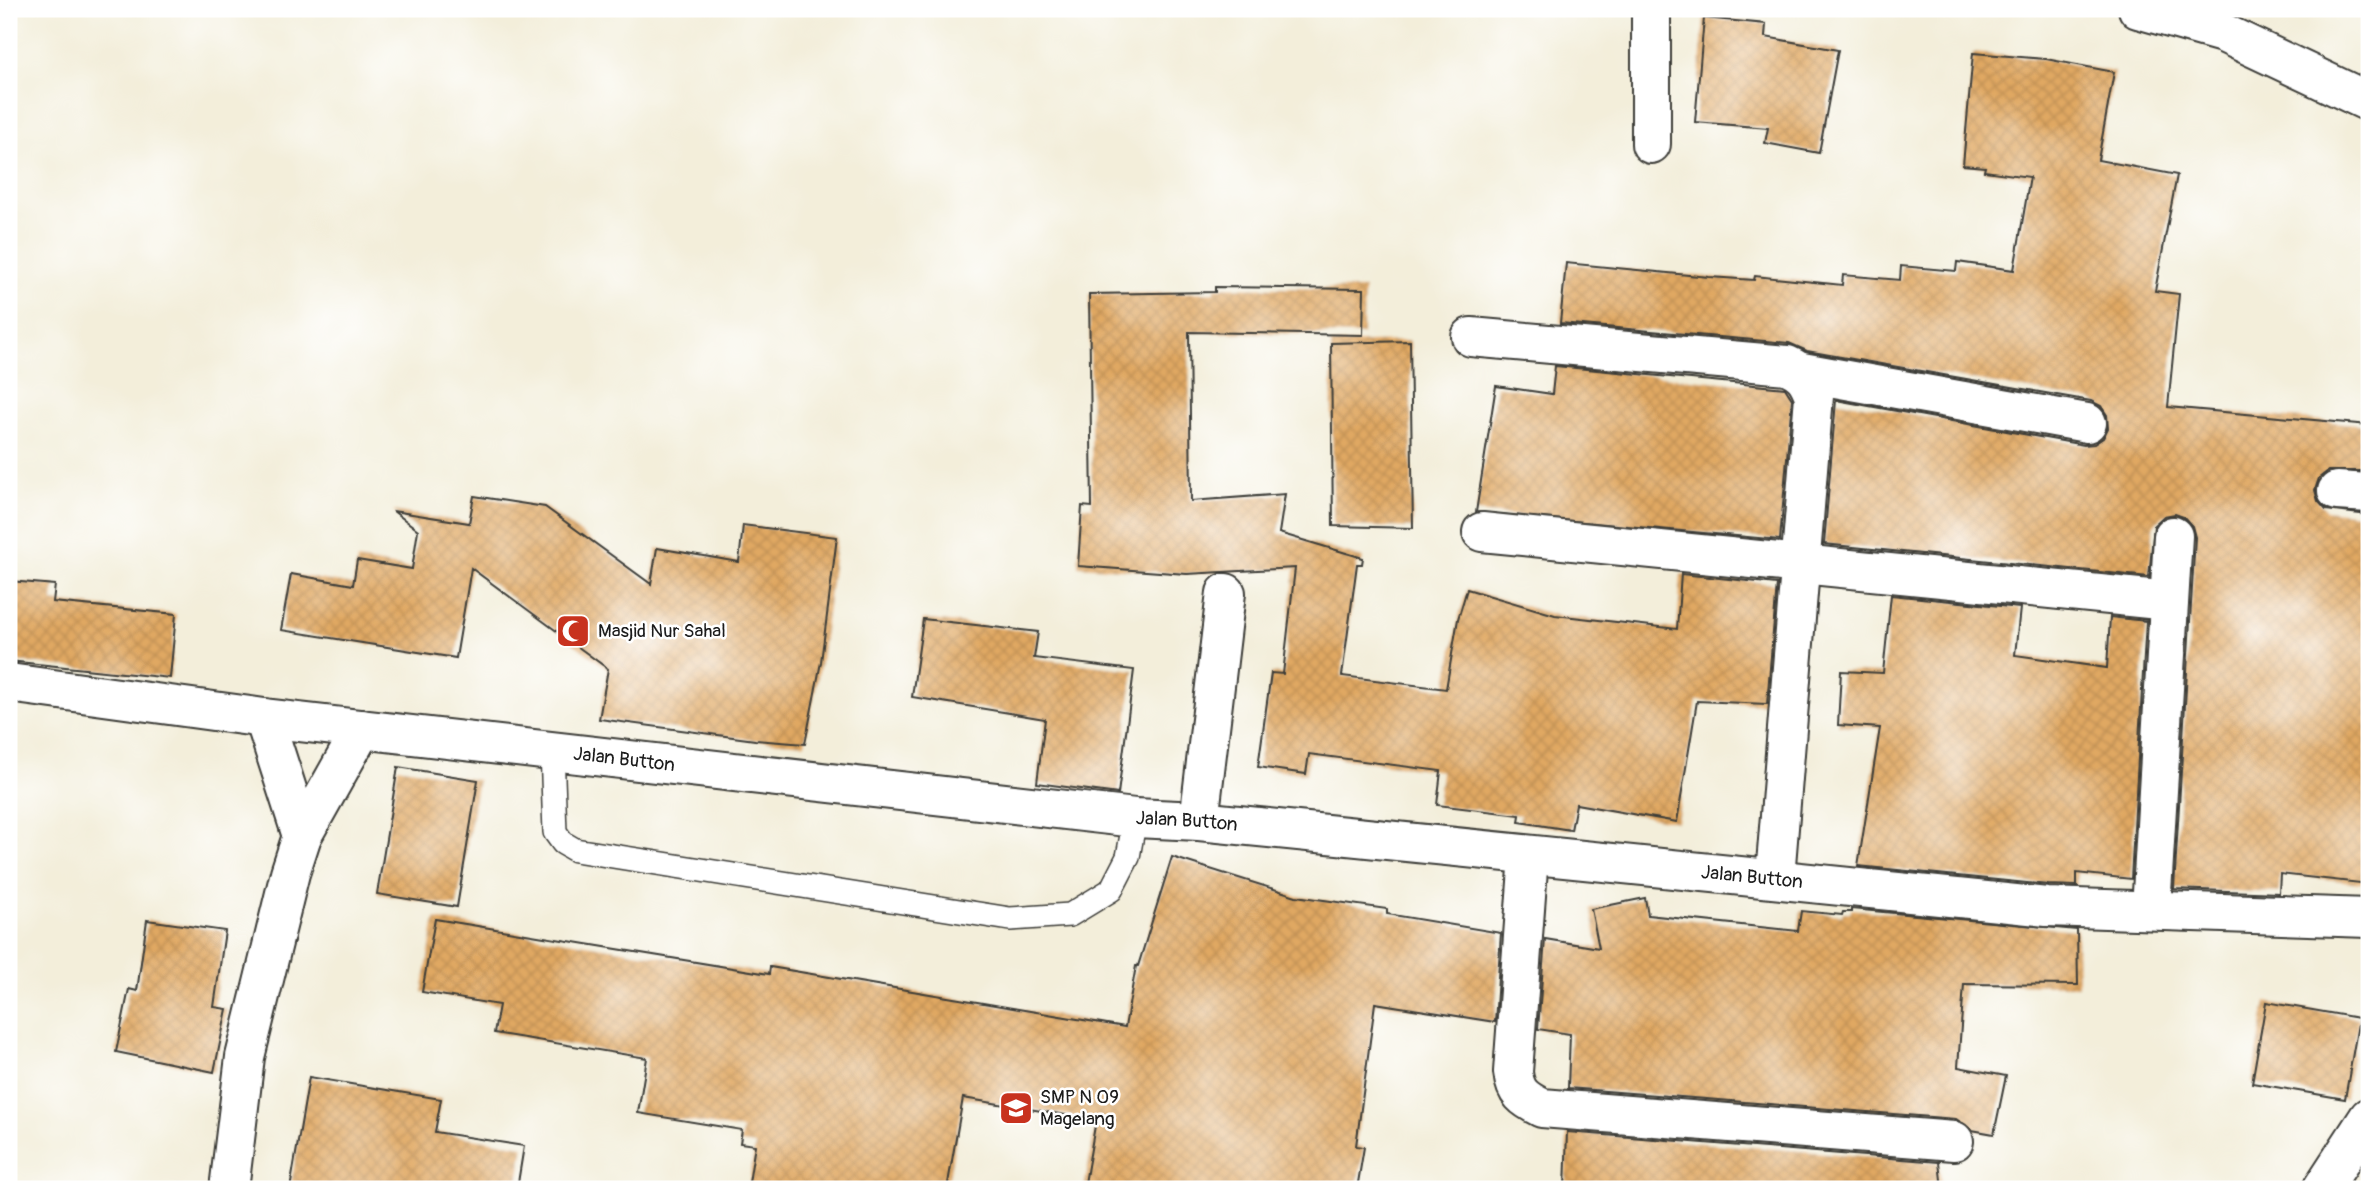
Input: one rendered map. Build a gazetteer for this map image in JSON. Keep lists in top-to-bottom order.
{
  "streets": {
    "street": ["Jalan Button"]
  },
  "places": {
    "mosque": ["Masjid Nur Sahal"],
    "school or university": ["SMP N 09 Magelang"]
  }
}
